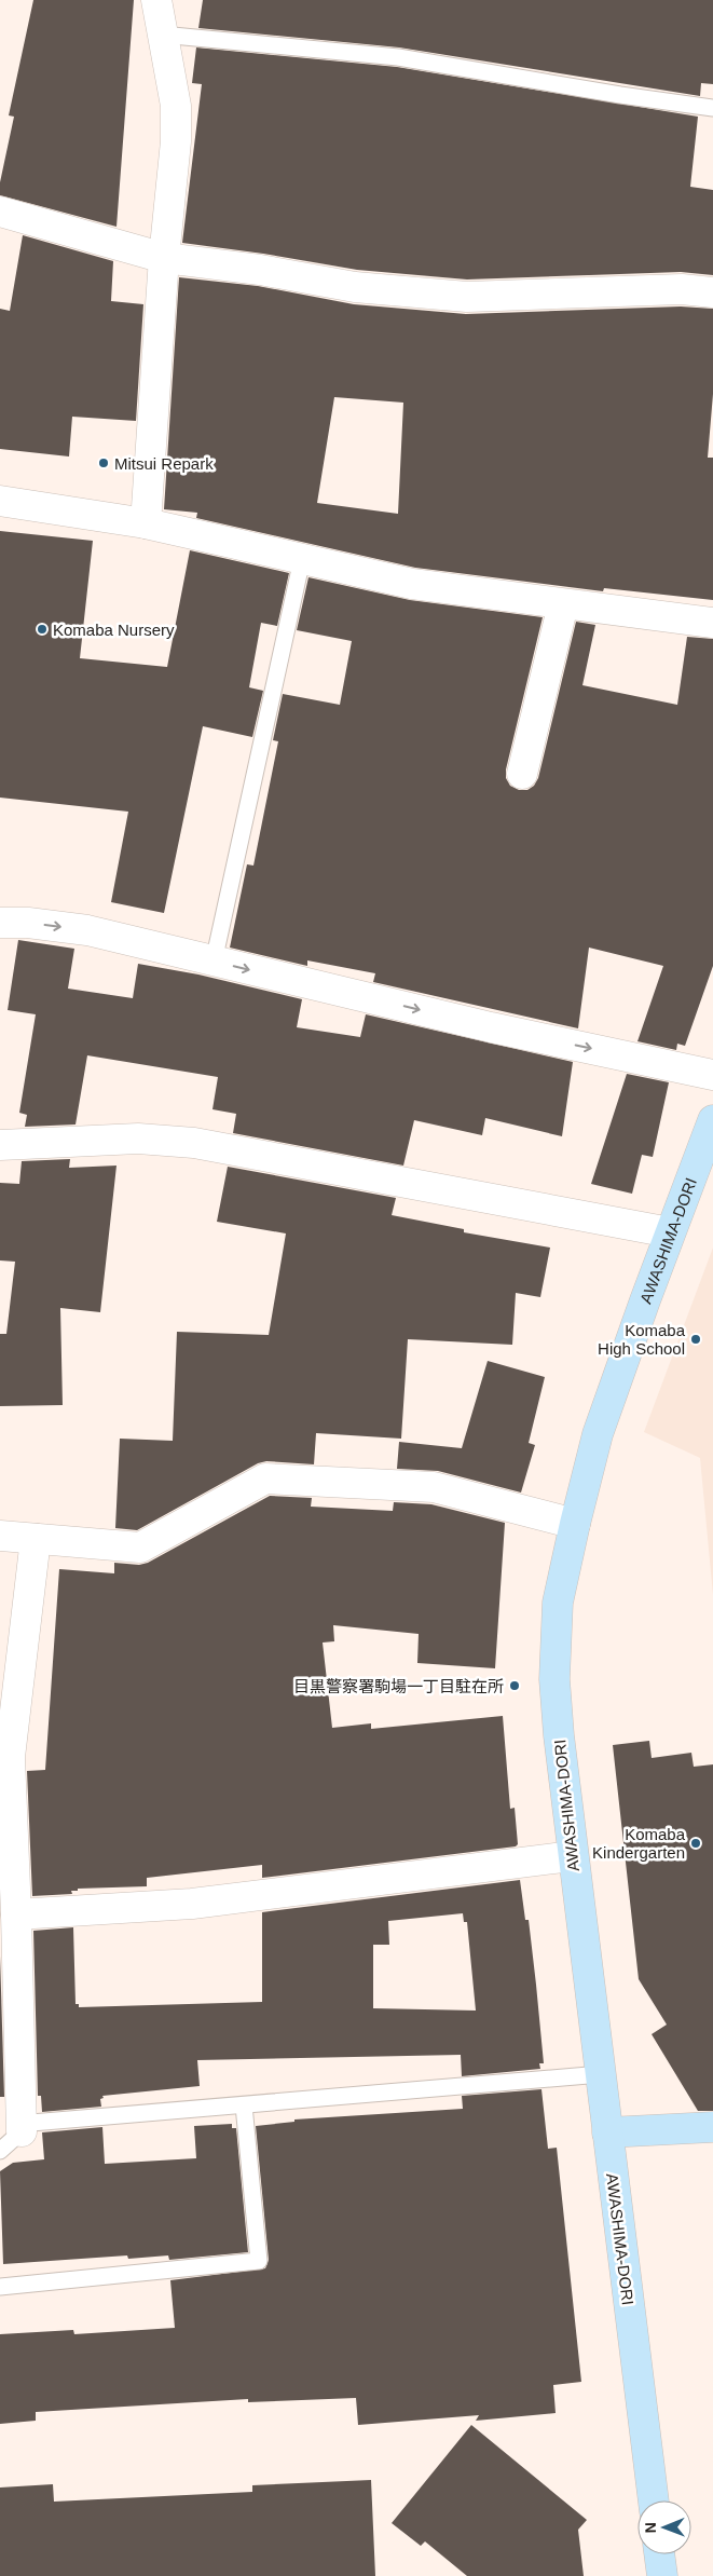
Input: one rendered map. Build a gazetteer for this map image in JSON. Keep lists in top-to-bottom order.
{
  "streets": {
    "main road": ["AWASHIMA-DORI"]
  },
  "places": [
    "Mitsui Repark",
    "Komaba Nursery",
    "Komaba High School",
    "目黒警察署駒場一丁目駐在所",
    "Komaba Kindergarten"
  ],
  "north": "left"
}
